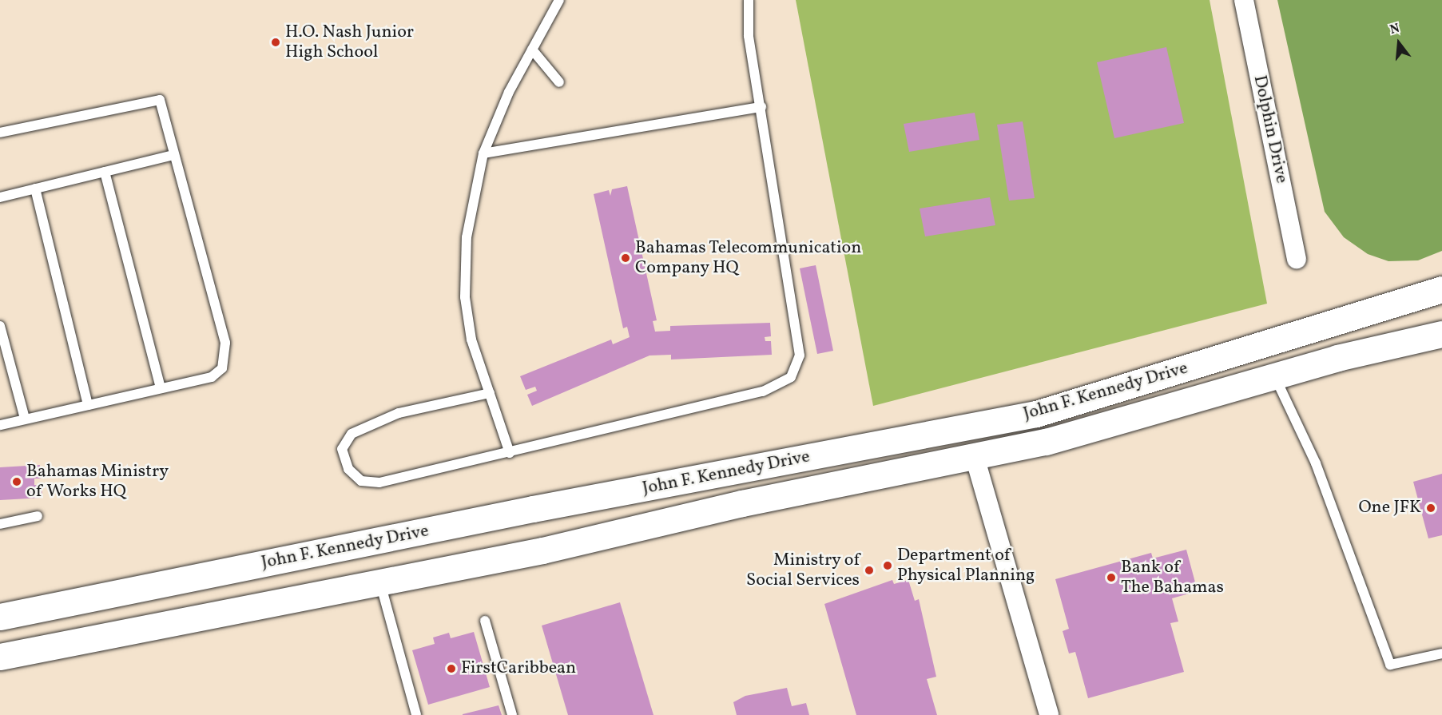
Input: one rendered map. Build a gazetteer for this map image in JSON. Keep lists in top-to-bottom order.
{
  "streets": {
    "highway": ["John F. Kennedy Drive"],
    "street": ["Dolphin Drive"]
  },
  "places": [
    "H.O. Nash Junior High School",
    "Bahamas Telecommunication Company HQ",
    "Bahamas Ministry of Works HQ",
    "One JFK",
    "Department of Physical Planning",
    "Ministry of Social Services",
    "Bank of The Bahamas",
    "FirstCaribbean"
  ],
  "north": "top"
}
